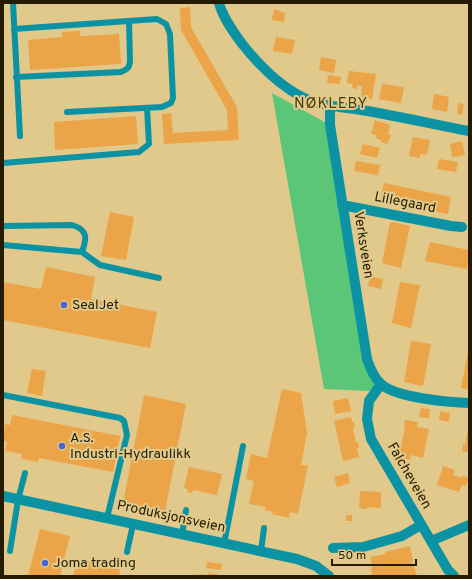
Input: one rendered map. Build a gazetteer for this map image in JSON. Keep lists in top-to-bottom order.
{
  "streets": {
    "street": [
      "Lillegaard",
      "Verksveien",
      "Falcheveien",
      "Produksjonsveien"
    ]
  },
  "crossings": [
    ["Lillegaard", "Verksveien"],
    ["Verksveien", "Falcheveien"]
  ],
  "districts": ["NØKLEBY"],
  "places": ["SealJet", "A.S. Industri-Hydraulikk", "Joma trading"],
  "scale_bar": "50 m"
}
